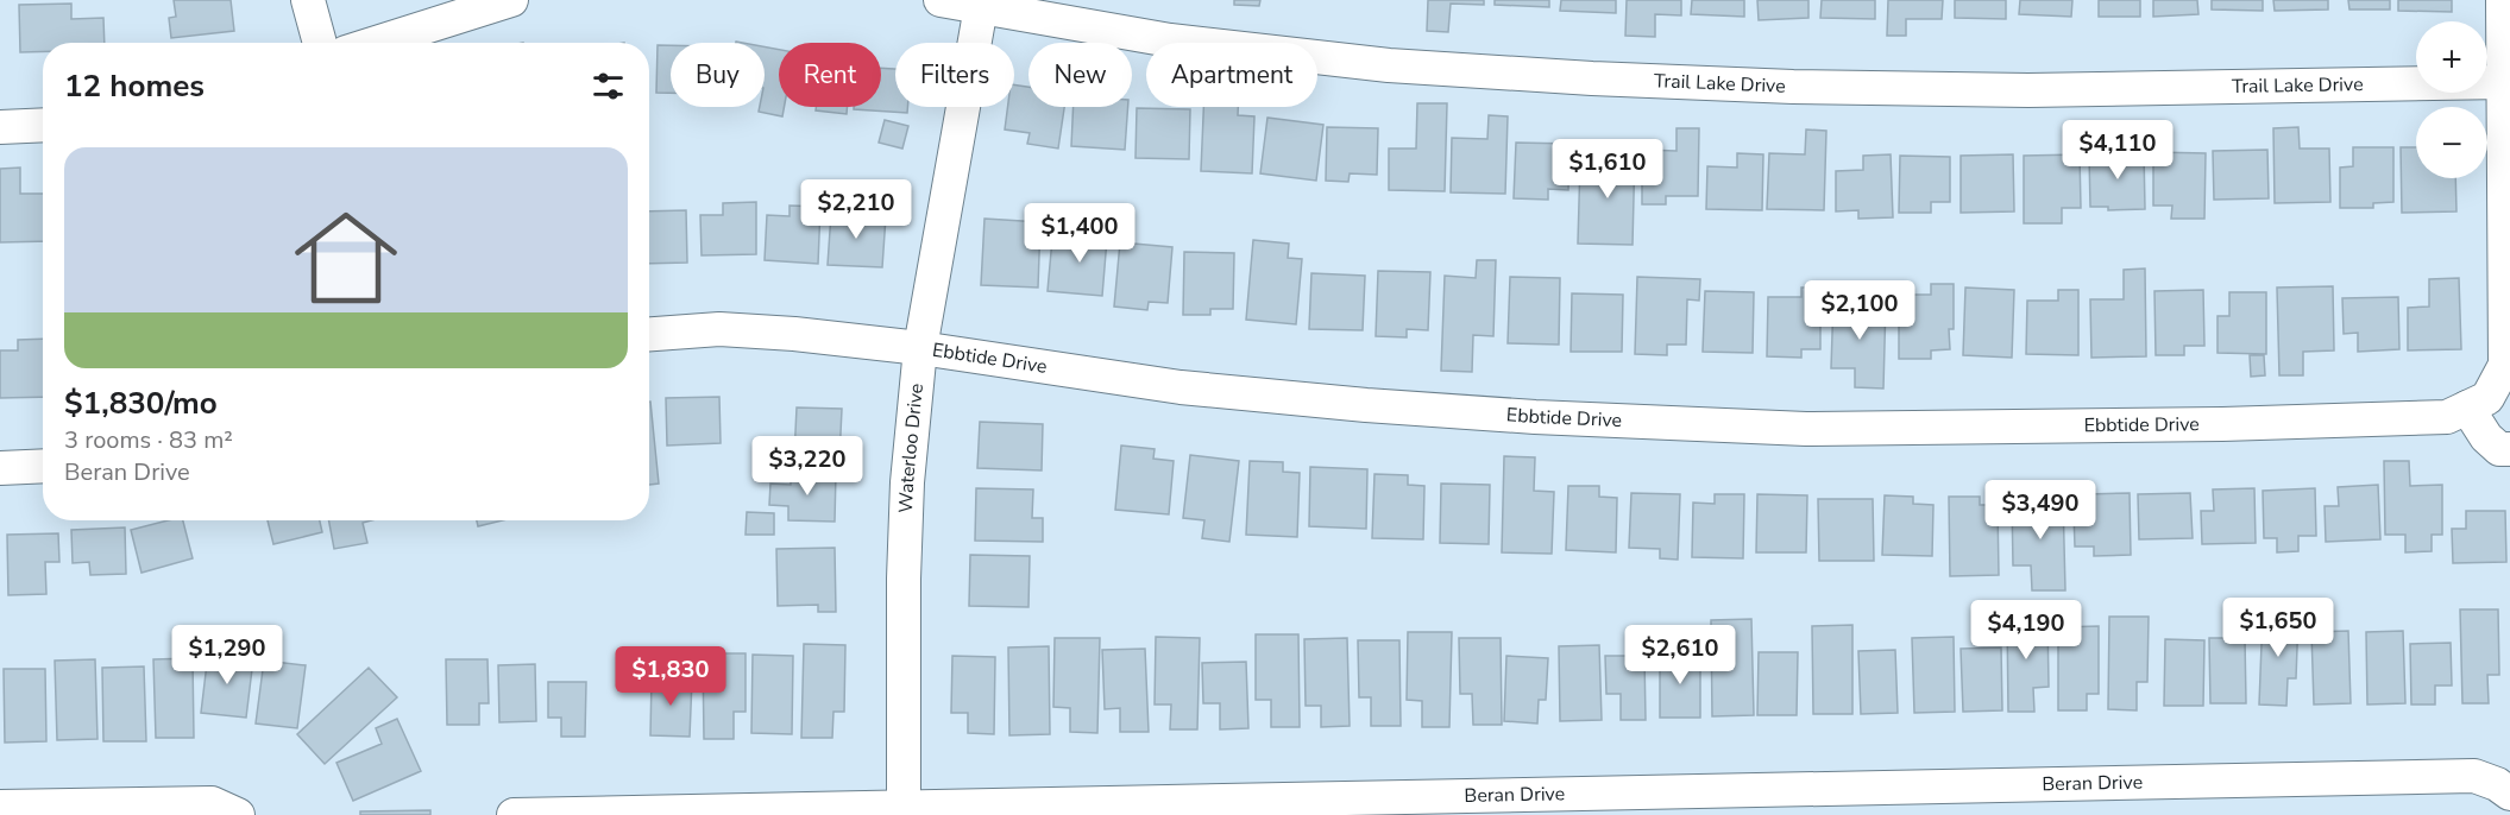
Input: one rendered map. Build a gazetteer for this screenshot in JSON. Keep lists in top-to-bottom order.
{
  "streets": {
    "street": [
      "Trail Lake Drive",
      "Ebbtide Drive",
      "Waterloo Drive",
      "Beran Drive"
    ]
  },
  "crossings": [
    ["Trail Lake Drive", "Waterloo Drive"],
    ["Ebbtide Drive", "Waterloo Drive"],
    ["Waterloo Drive", "Beran Drive"]
  ],
  "page": {
    "map_buttons": ["+", "−"],
    "chip": [
      "Buy",
      "Rent",
      "Filters",
      "New",
      "Apartment"
    ],
    "heading": "12 homes",
    "price": [
      "$4,110",
      "$1,610",
      "$2,210",
      "$1,400",
      "$2,100",
      "$3,220",
      "$3,490",
      "$1,650",
      "$4,190",
      "$1,290",
      "$2,610",
      "$1,830"
    ],
    "list": [
      {
        "name": "$1,830/mo",
        "note": "3 rooms · 83 m² · Beran Drive"
      }
    ]
  }
}
